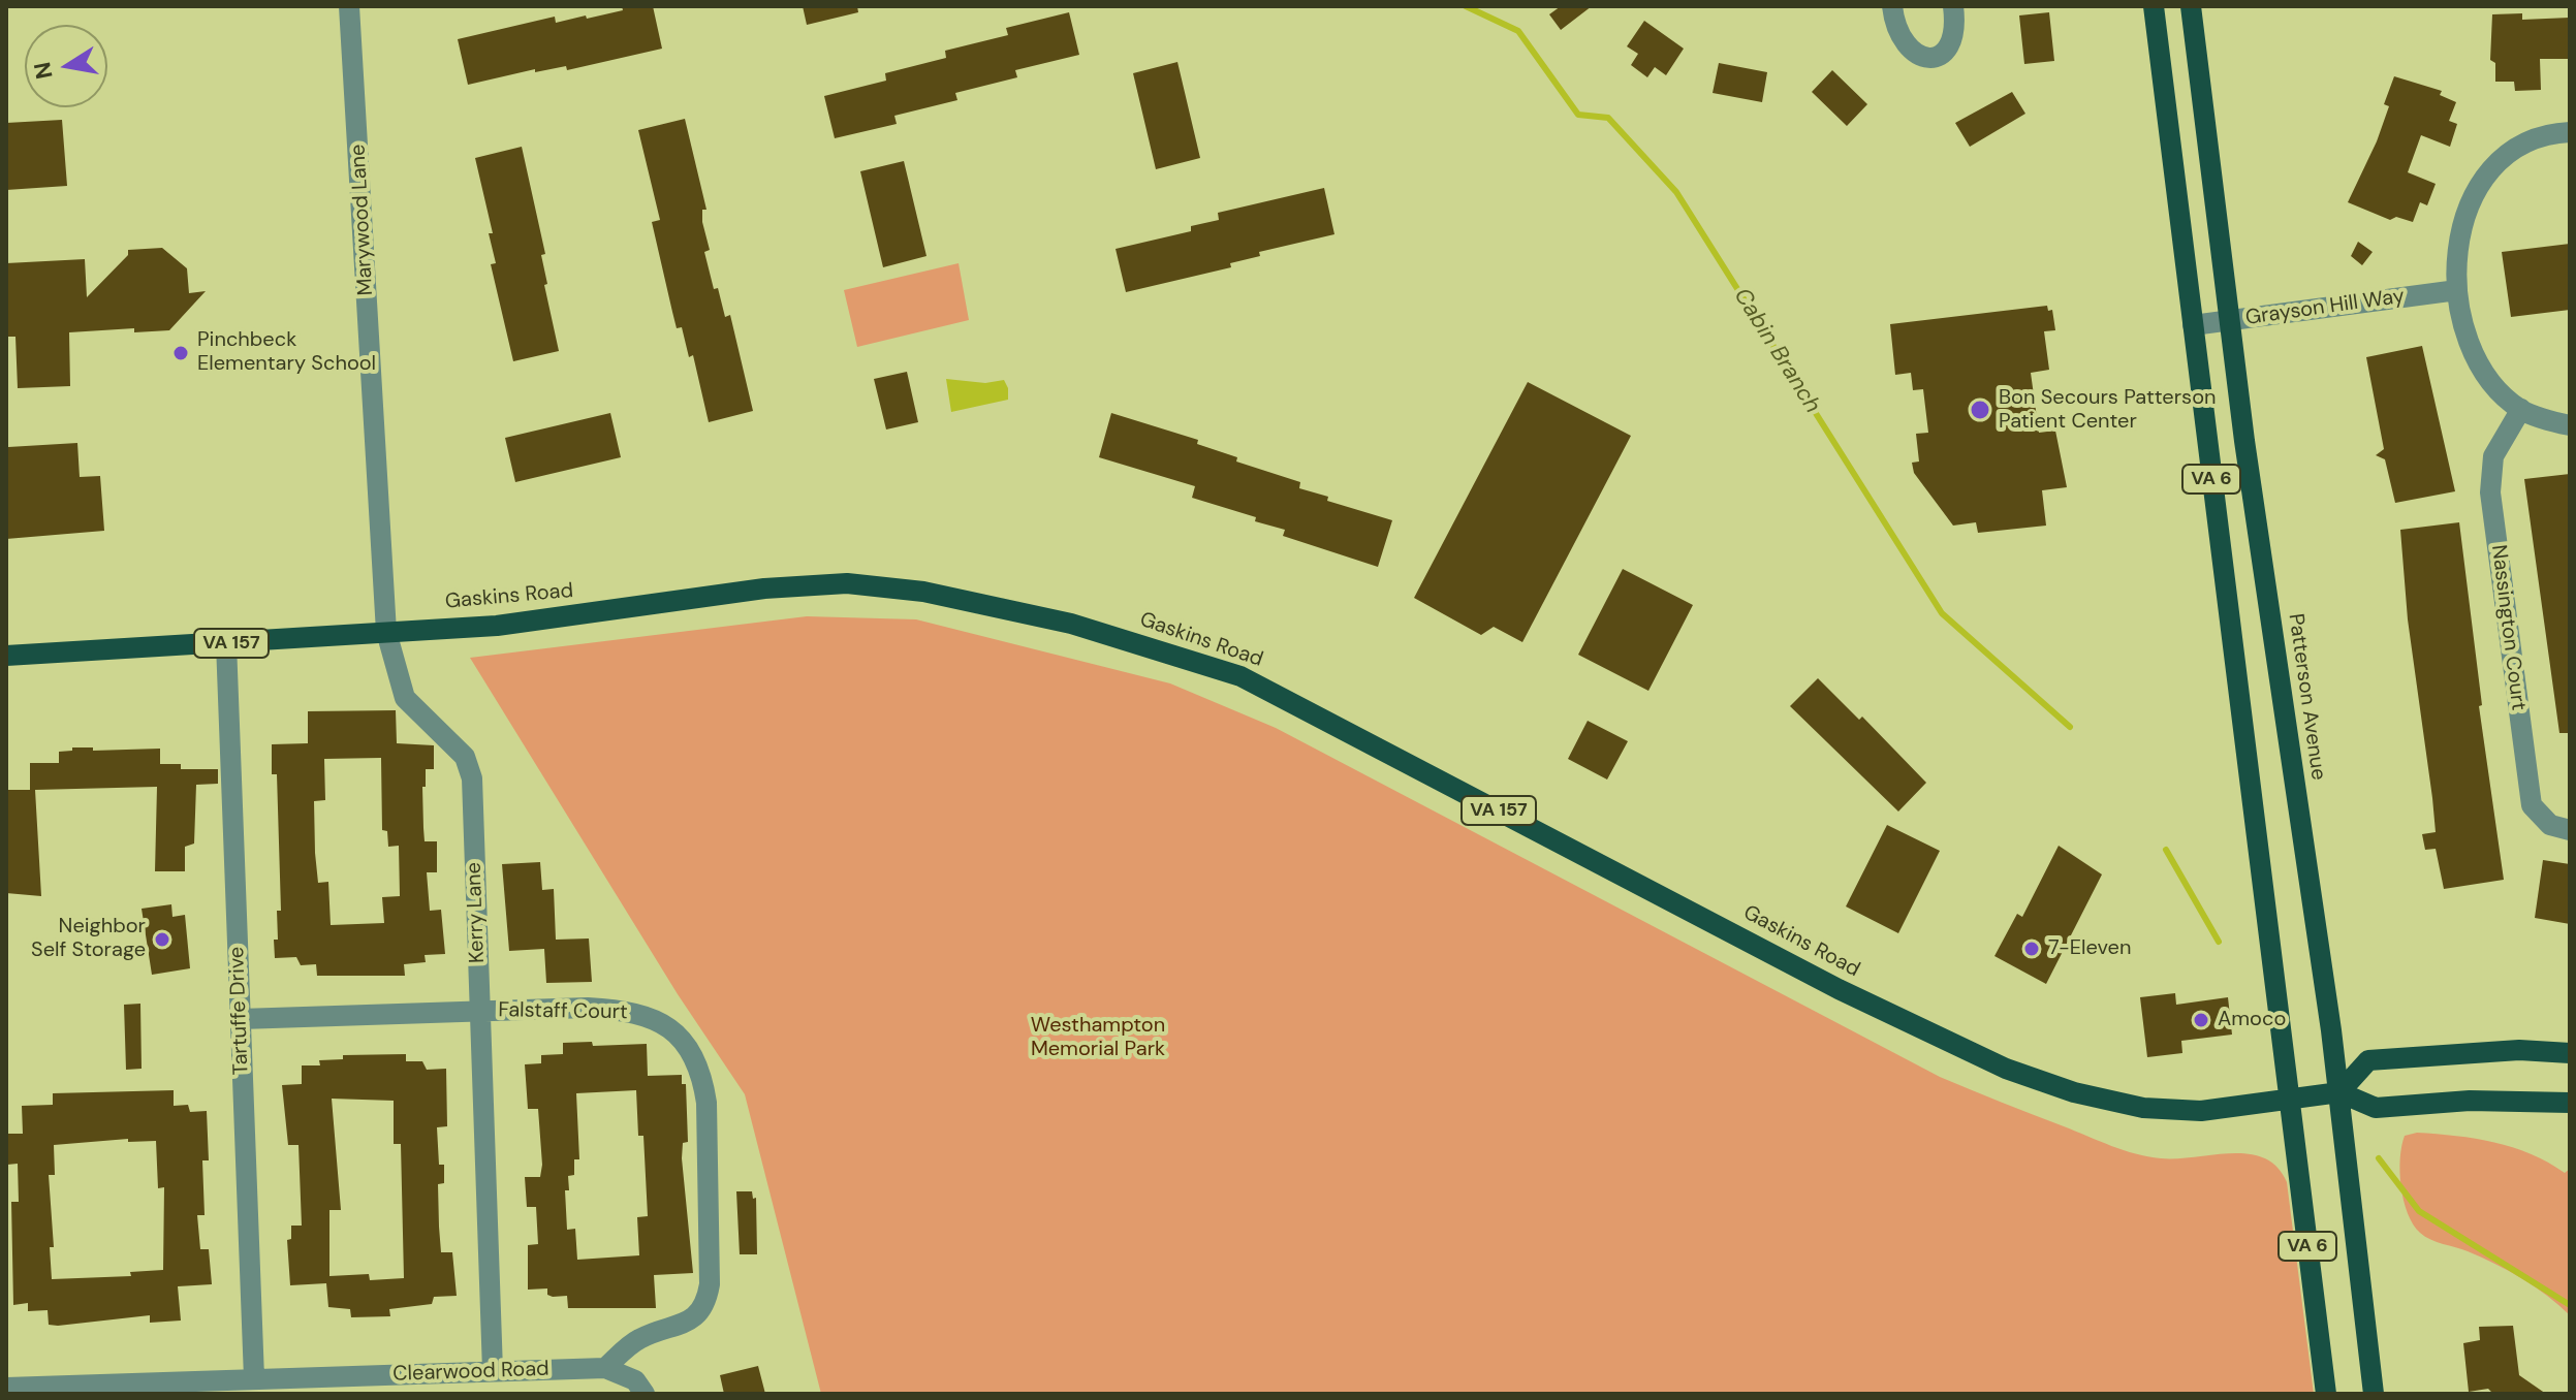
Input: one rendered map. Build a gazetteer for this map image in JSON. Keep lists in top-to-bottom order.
{
  "streets": {
    "main road": [
      "VA 6",
      "Gaskins Road",
      "VA 157",
      "Patterson Avenue"
    ],
    "street": [
      "Marywood Lane",
      "Grayson Hill Way",
      "Nassington Court",
      "Kerry Lane",
      "Tartuffe Drive",
      "Falstaff Court",
      "Clearwood Road"
    ]
  },
  "crossings": [
    ["Marywood Lane", "Gaskins Road"],
    ["Marywood Lane", "Kerry Lane"],
    ["Grayson Hill Way", "VA 6"],
    ["Grayson Hill Way", "Patterson Avenue"],
    ["VA 6", "Gaskins Road"],
    ["VA 6", "VA 157"],
    ["Gaskins Road", "VA 157"],
    ["Gaskins Road", "Kerry Lane"],
    ["Gaskins Road", "Tartuffe Drive"],
    ["VA 157", "Patterson Avenue"],
    ["Kerry Lane", "Falstaff Court"],
    ["Kerry Lane", "Clearwood Road"],
    ["Tartuffe Drive", "Falstaff Court"],
    ["Tartuffe Drive", "Clearwood Road"],
    ["Falstaff Court", "Clearwood Road"]
  ],
  "water": ["Cabin Branch"],
  "parks": ["Westhampton Memorial Park"],
  "places": [
    "Pinchbeck Elementary School",
    "Bon Secours Patterson Patient Center",
    "Neighbor Self Storage",
    "7-Eleven",
    "Amoco"
  ],
  "north": "left"
}
